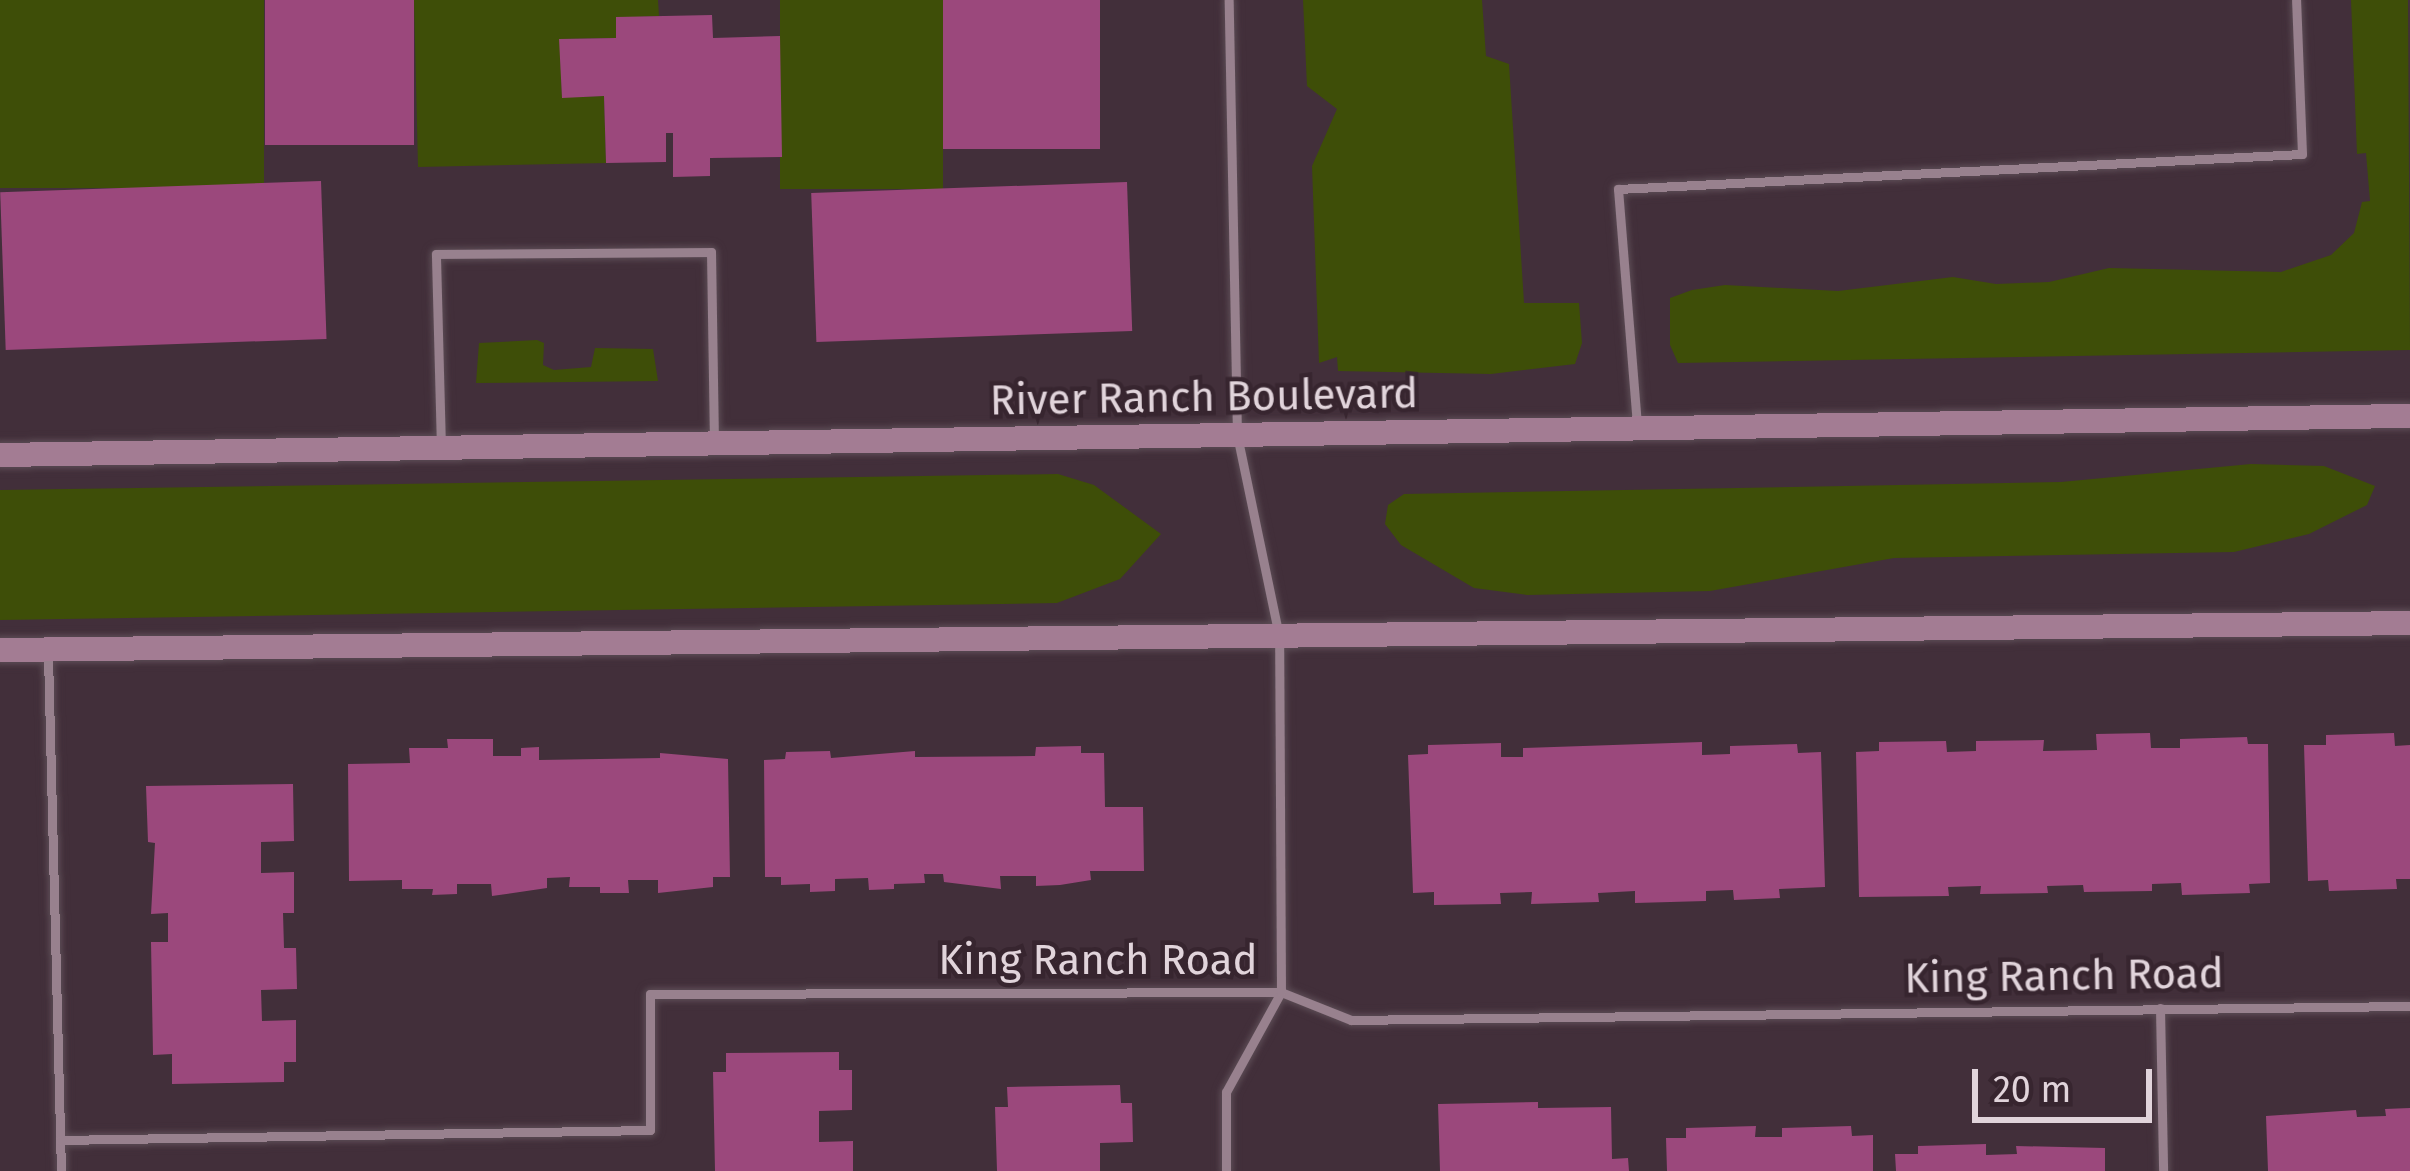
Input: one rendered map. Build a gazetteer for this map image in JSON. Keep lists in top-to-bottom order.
{
  "streets": {
    "street": ["River Ranch Boulevard"],
    "lane": ["King Ranch Road"]
  },
  "scale_bar": "20 m"
}
